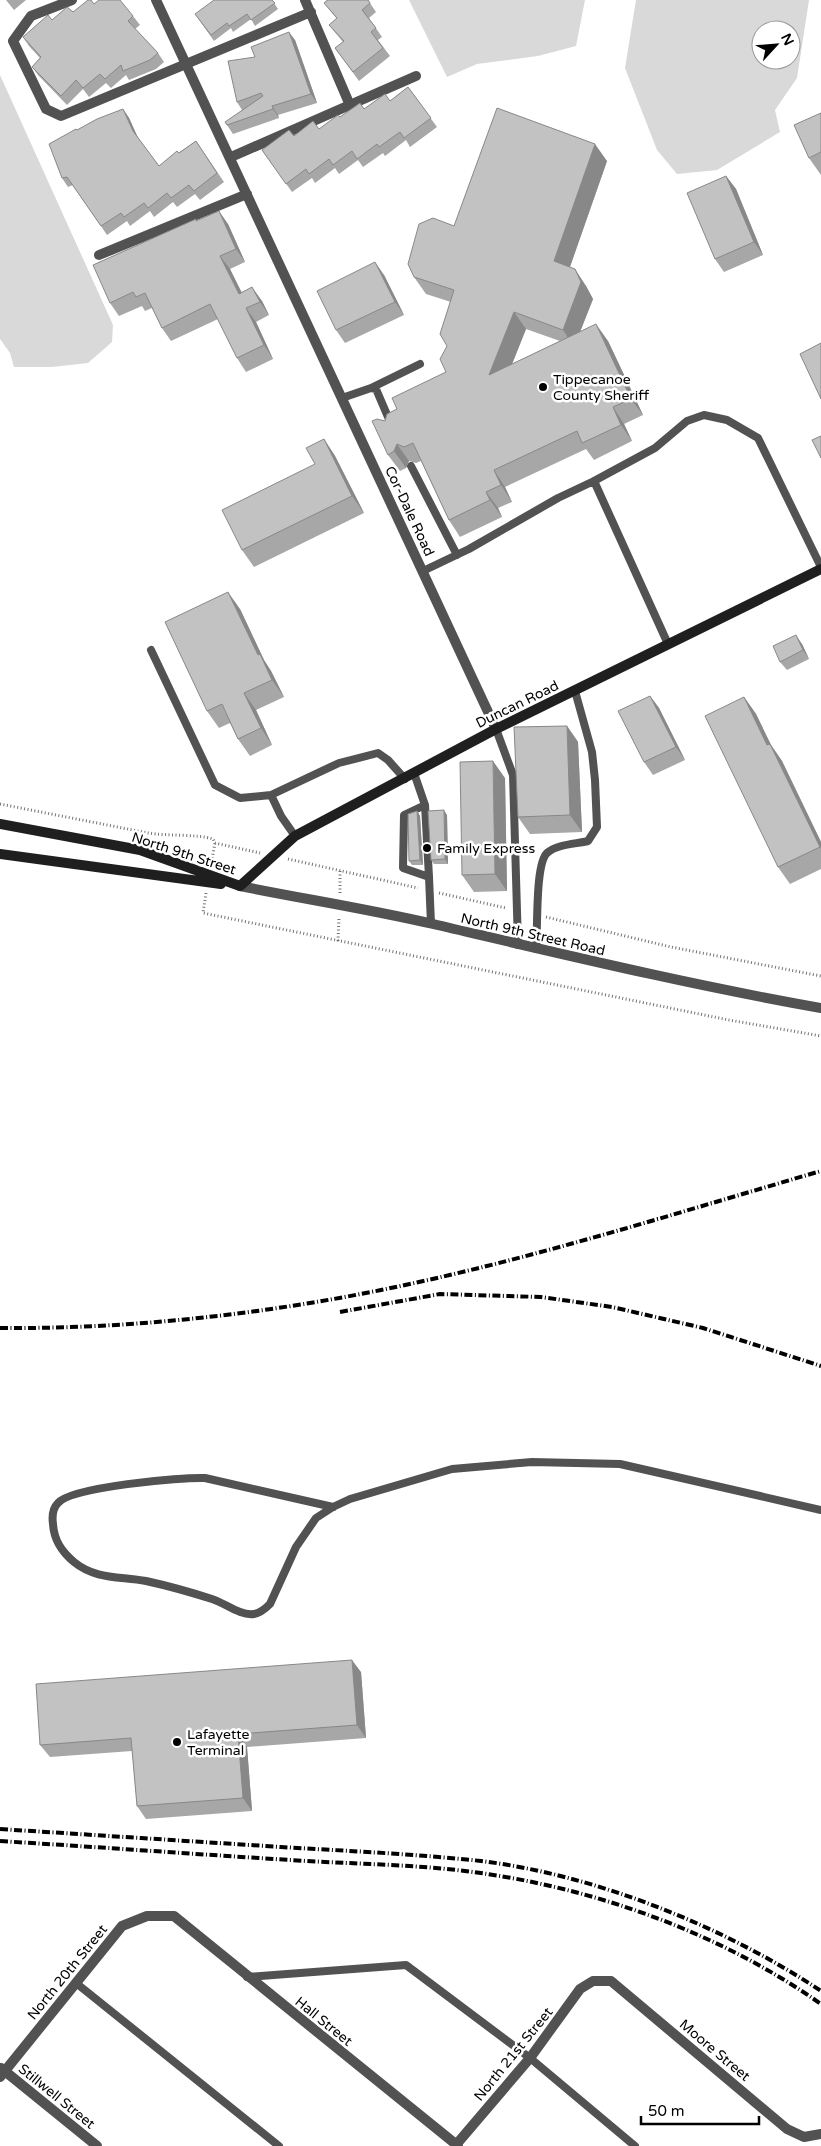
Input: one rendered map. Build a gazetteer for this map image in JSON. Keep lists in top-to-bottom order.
{
  "streets": {
    "main road": ["Duncan Road", "North 9th Street"],
    "street": [
      "Cor-Dale Road",
      "North 9th Street Road",
      "North 20th Street",
      "Hall Street",
      "Moore Street",
      "North 21st Street",
      "Stillwell Street"
    ]
  },
  "crossings": [
    ["Cor-Dale Road", "Duncan Road"],
    ["Duncan Road", "North 9th Street"],
    ["Duncan Road", "North 9th Street Road"],
    ["North 9th Street", "North 9th Street Road"],
    ["North 20th Street", "Hall Street"],
    ["North 20th Street", "Stillwell Street"],
    ["Hall Street", "North 21st Street"],
    ["Moore Street", "North 21st Street"]
  ],
  "places": ["Tippecanoe County Sheriff", "Family Express", "Lafayette Terminal"],
  "scale_bar": "50 m",
  "north": "top right"
}
